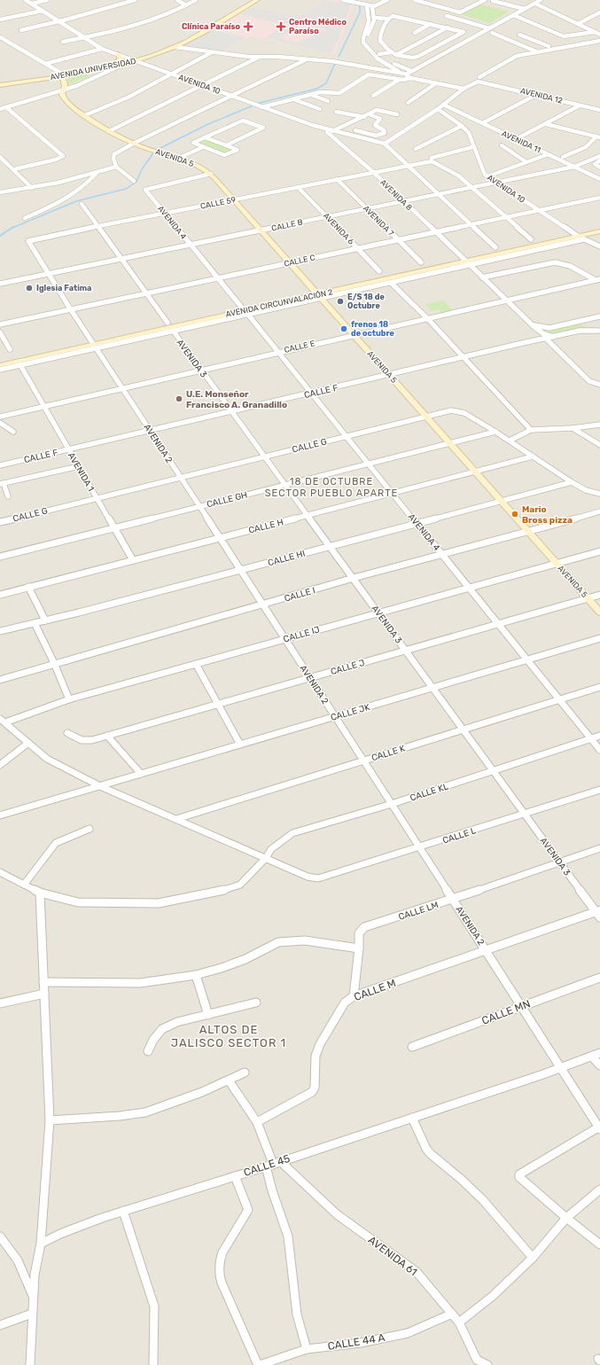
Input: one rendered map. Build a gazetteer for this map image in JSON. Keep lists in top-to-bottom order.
{
  "streets": {
    "street": [
      "AVENIDA UNIVERSIDAD",
      "AVENIDA 10",
      "AVENIDA 12",
      "AVENIDA 11",
      "AVENIDA 5",
      "AVENIDA 8",
      "CALLE 59",
      "AVENIDA 7",
      "AVENIDA 4",
      "CALLE B",
      "AVENIDA 6",
      "CALLE C",
      "AVENIDA CIRCUNVALACIÓN 2",
      "CALLE E",
      "AVENIDA 3",
      "CALLE F",
      "AVENIDA 2",
      "CALLE G",
      "AVENIDA 1",
      "CALLE GH",
      "CALLE H",
      "CALLE HI",
      "CALLE I",
      "CALLE IJ",
      "CALLE J",
      "CALLE JK",
      "CALLE K",
      "CALLE KL",
      "CALLE L",
      "CALLE LM",
      "CALLE M",
      "CALLE MN",
      "CALLE 45",
      "AVENIDA 61",
      "CALLE 44 A"
    ]
  },
  "crossings": [
    ["AVENIDA UNIVERSIDAD", "AVENIDA 10"],
    ["AVENIDA UNIVERSIDAD", "AVENIDA 5"],
    ["AVENIDA 10", "AVENIDA 8"],
    ["AVENIDA 10", "CALLE 59"],
    ["AVENIDA 10", "CALLE B"],
    ["AVENIDA 10", "CALLE C"],
    ["AVENIDA 10", "AVENIDA CIRCUNVALACIÓN 2"],
    ["AVENIDA 11", "CALLE B"],
    ["AVENIDA 5", "CALLE 59"],
    ["AVENIDA 5", "AVENIDA 4"],
    ["AVENIDA 5", "CALLE B"],
    ["AVENIDA 5", "CALLE C"],
    ["AVENIDA 5", "AVENIDA CIRCUNVALACIÓN 2"],
    ["AVENIDA 5", "CALLE E"],
    ["AVENIDA 5", "CALLE F"],
    ["AVENIDA 5", "CALLE G"],
    ["AVENIDA 5", "CALLE GH"],
    ["AVENIDA 5", "CALLE H"],
    ["AVENIDA 5", "CALLE HI"],
    ["AVENIDA 5", "CALLE I"],
    ["AVENIDA 5", "CALLE IJ"],
    ["AVENIDA 5", "CALLE J"],
    ["AVENIDA 8", "CALLE 59"],
    ["AVENIDA 8", "CALLE B"],
    ["AVENIDA 8", "CALLE C"],
    ["AVENIDA 8", "AVENIDA CIRCUNVALACIÓN 2"],
    ["CALLE 59", "AVENIDA 7"],
    ["CALLE 59", "AVENIDA 4"],
    ["CALLE 59", "AVENIDA 6"],
    ["CALLE 59", "AVENIDA 2"],
    ["AVENIDA 7", "CALLE B"],
    ["AVENIDA 7", "CALLE C"],
    ["AVENIDA 4", "CALLE B"],
    ["AVENIDA 4", "CALLE C"],
    ["AVENIDA 4", "AVENIDA CIRCUNVALACIÓN 2"],
    ["AVENIDA 4", "CALLE E"],
    ["AVENIDA 4", "CALLE F"],
    ["AVENIDA 4", "CALLE G"],
    ["AVENIDA 4", "CALLE GH"],
    ["AVENIDA 4", "CALLE H"],
    ["AVENIDA 4", "CALLE HI"],
    ["AVENIDA 4", "CALLE I"],
    ["AVENIDA 4", "CALLE IJ"],
    ["AVENIDA 4", "CALLE J"],
    ["AVENIDA 4", "CALLE JK"],
    ["AVENIDA 4", "CALLE K"],
    ["AVENIDA 4", "CALLE KL"],
    ["CALLE B", "AVENIDA 6"],
    ["CALLE B", "AVENIDA 2"],
    ["AVENIDA 6", "CALLE C"],
    ["CALLE C", "AVENIDA 2"],
    ["AVENIDA CIRCUNVALACIÓN 2", "AVENIDA 2"],
    ["CALLE E", "AVENIDA 3"],
    ["CALLE E", "AVENIDA 2"],
    ["CALLE E", "AVENIDA 1"],
    ["AVENIDA 3", "CALLE F"],
    ["AVENIDA 3", "CALLE G"],
    ["AVENIDA 3", "CALLE GH"],
    ["AVENIDA 3", "CALLE H"],
    ["AVENIDA 3", "CALLE HI"],
    ["AVENIDA 3", "CALLE I"],
    ["AVENIDA 3", "CALLE IJ"],
    ["AVENIDA 3", "CALLE J"],
    ["AVENIDA 3", "CALLE JK"],
    ["AVENIDA 3", "CALLE K"],
    ["AVENIDA 3", "CALLE KL"],
    ["AVENIDA 3", "CALLE L"],
    ["AVENIDA 3", "CALLE LM"],
    ["AVENIDA 3", "CALLE M"],
    ["CALLE F", "AVENIDA 2"],
    ["CALLE F", "AVENIDA 1"],
    ["AVENIDA 2", "CALLE G"],
    ["AVENIDA 2", "CALLE GH"],
    ["AVENIDA 2", "CALLE H"],
    ["AVENIDA 2", "CALLE HI"],
    ["AVENIDA 2", "CALLE I"],
    ["AVENIDA 2", "CALLE IJ"],
    ["AVENIDA 2", "CALLE J"],
    ["AVENIDA 2", "CALLE JK"],
    ["AVENIDA 2", "CALLE K"],
    ["AVENIDA 2", "CALLE KL"],
    ["AVENIDA 2", "CALLE L"],
    ["AVENIDA 2", "CALLE LM"],
    ["AVENIDA 2", "CALLE M"],
    ["AVENIDA 2", "CALLE MN"],
    ["AVENIDA 2", "CALLE 45"],
    ["CALLE G", "AVENIDA 1"],
    ["CALLE G", "CALLE GH"],
    ["CALLE G", "CALLE H"],
    ["CALLE G", "CALLE HI"],
    ["AVENIDA 1", "CALLE GH"],
    ["AVENIDA 1", "CALLE H"],
    ["CALLE KL", "CALLE L"],
    ["CALLE LM", "CALLE M"],
    ["CALLE 45", "AVENIDA 61"],
    ["AVENIDA 61", "CALLE 44 A"]
  ],
  "districts": ["18 DE OCTUBRE SECTOR PUEBLO APARTE", "ALTOS DE JALISCO SECTOR 1"],
  "places": {
    "health": ["Clínica Paraíso", "Centro Médico Paraíso"],
    "other": [
      "Iglesia Fatima",
      "E/S 18 de Octubre",
      "frenos 18 de octubre",
      "U.E. Monseñor Francisco A. Granadillo",
      "Mario Bross pizza"
    ]
  }
}
